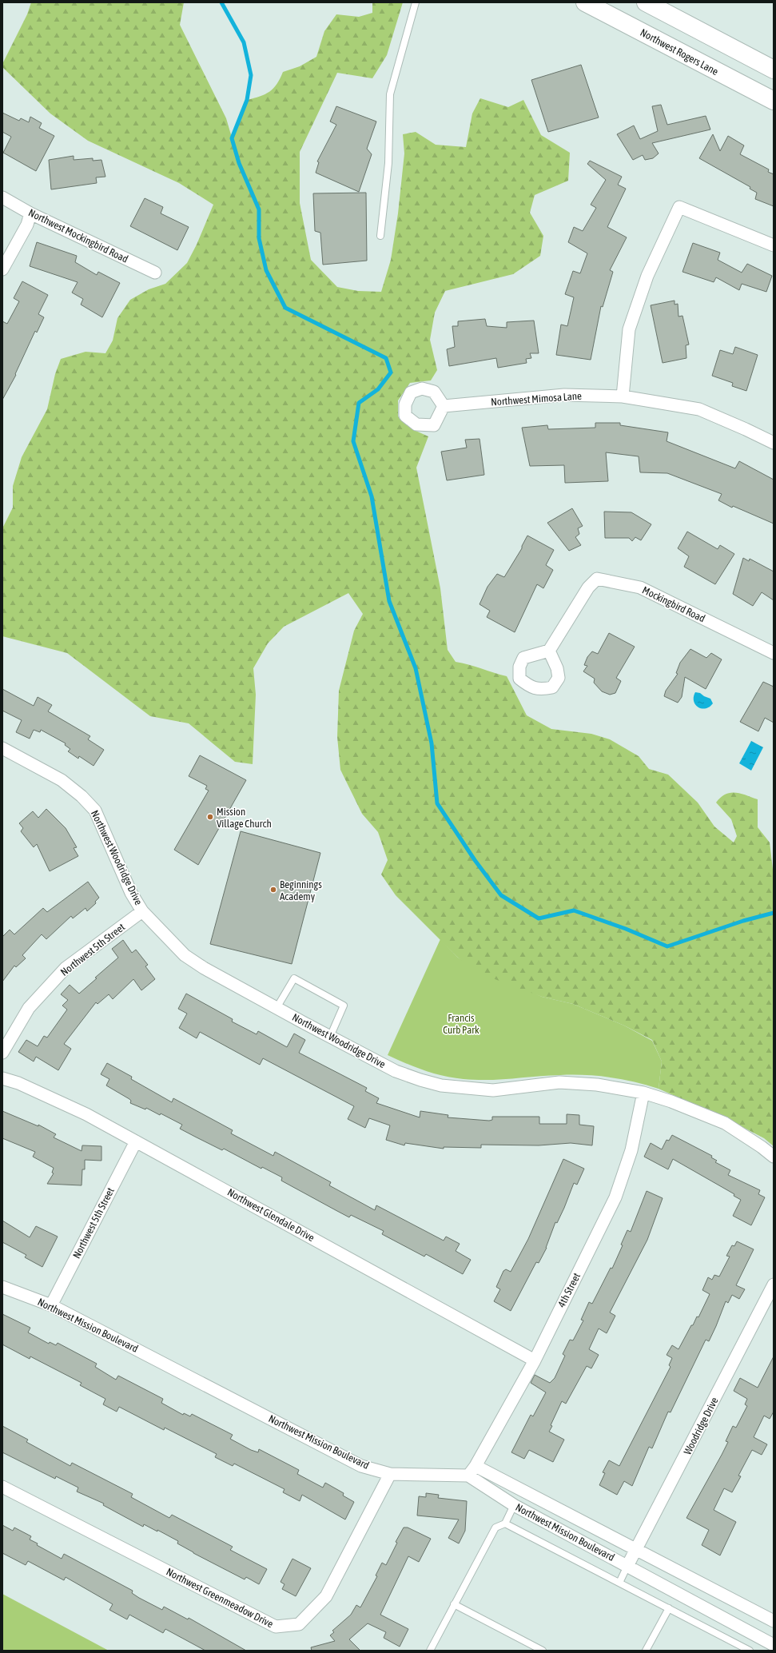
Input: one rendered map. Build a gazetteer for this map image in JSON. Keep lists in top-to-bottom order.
{
  "streets": {
    "highway": ["Northwest Rogers Lane"],
    "street": [
      "Northwest Mockingbird Road",
      "Northwest Mimosa Lane",
      "Mockingbird Road",
      "Northwest Woodridge Drive",
      "Northwest 5th Street",
      "Northwest Glendale Drive",
      "4th Street",
      "Northwest Mission Boulevard",
      "Woodridge Drive",
      "Northwest Greenmeadow Drive"
    ]
  },
  "crossings": [
    ["Northwest Woodridge Drive", "Northwest 5th Street"],
    ["Northwest Woodridge Drive", "4th Street"],
    ["Northwest 5th Street", "Northwest Glendale Drive"],
    ["Northwest 5th Street", "Northwest Mission Boulevard"],
    ["Northwest Glendale Drive", "4th Street"],
    ["4th Street", "Northwest Mission Boulevard"],
    ["Northwest Mission Boulevard", "Woodridge Drive"],
    ["Northwest Mission Boulevard", "Northwest Greenmeadow Drive"]
  ],
  "parks": ["Francis Curb Park"],
  "places": ["Mission Village Church", "Beginnings Academy"]
}
